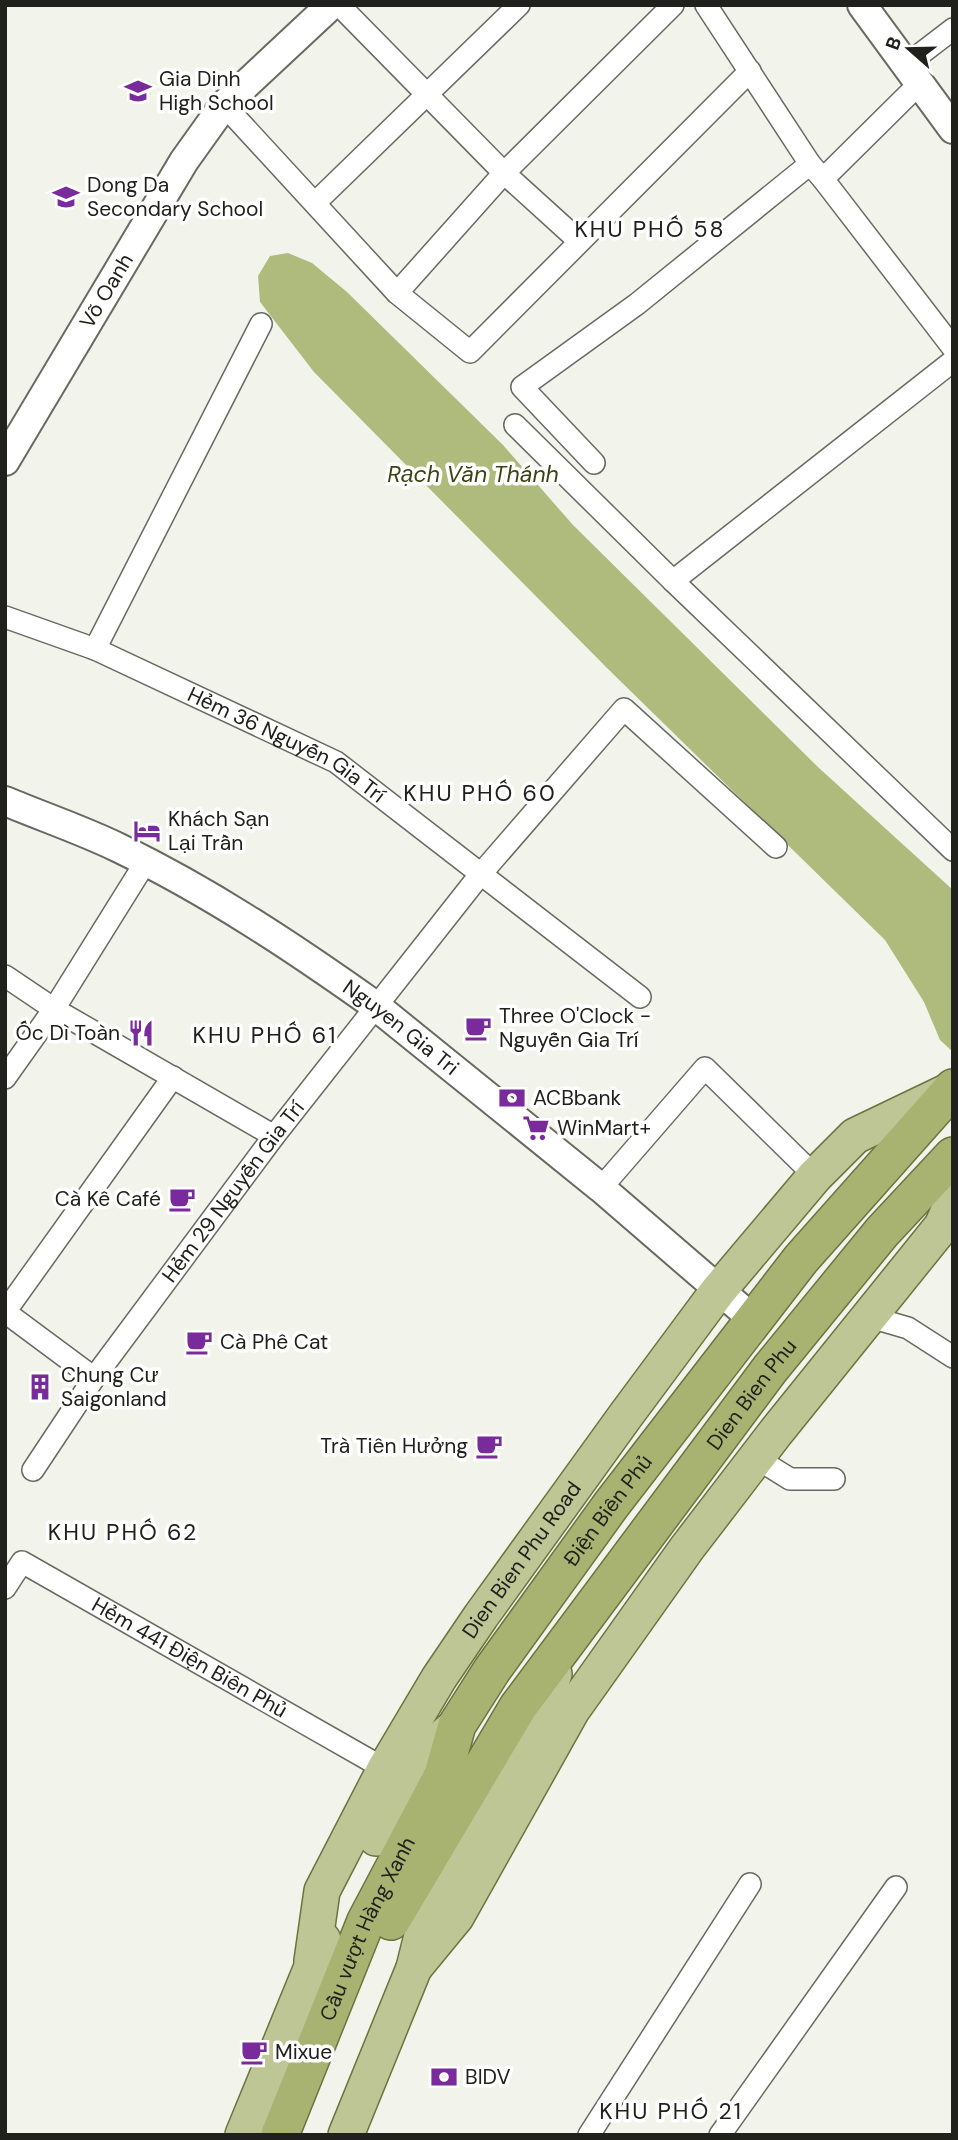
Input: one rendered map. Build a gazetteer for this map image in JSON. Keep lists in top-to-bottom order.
{
  "streets": {
    "highway": ["Dien Bien Phu", "Điện Biên Phủ", "Cầu vượt Hàng Xanh"],
    "main road": ["Dien Bien Phu Road"],
    "street": [
      "Võ Oanh",
      "Hẻm 36 Nguyễn Gia Trí",
      "Nguyen Gia Tri",
      "Hẻm 29 Nguyễn Gia Trí",
      "Hẻm 441 Điện Biên Phủ"
    ]
  },
  "crossings": [
    ["Hẻm 36 Nguyễn Gia Trí", "Hẻm 29 Nguyễn Gia Trí"],
    ["Nguyen Gia Tri", "Hẻm 29 Nguyễn Gia Trí"],
    ["Nguyen Gia Tri", "Điện Biên Phủ"],
    ["Nguyen Gia Tri", "Dien Bien Phu Road"],
    ["Dien Bien Phu", "Cầu vượt Hàng Xanh"],
    ["Điện Biên Phủ", "Dien Bien Phu Road"],
    ["Điện Biên Phủ", "Cầu vượt Hàng Xanh"],
    ["Dien Bien Phu Road", "Hẻm 441 Điện Biên Phủ"],
    ["Dien Bien Phu Road", "Cầu vượt Hàng Xanh"]
  ],
  "districts": [
    "KHU PHỐ 58",
    "KHU PHỐ 60",
    "KHU PHỐ 61",
    "KHU PHỐ 62",
    "KHU PHỐ 21"
  ],
  "water": ["Rạch Văn Thánh"],
  "places": {
    "school or university": ["Gia Dinh High School", "Dong Da Secondary School"],
    "hotel": ["Khách Sạn Lại Trần"],
    "cafe": [
      "Three O'Clock - Nguyễn Gia Trí",
      "Cà Kê Café",
      "Cà Phê Cat",
      "Trà Tiên Hưởng",
      "Mixue"
    ],
    "restaurant": ["Ốc Dì Toàn"],
    "bank": ["ACBbank", "BIDV"],
    "supermarket": ["WinMart+"],
    "building": ["Chung Cư Saigonland"]
  },
  "north": "left"
}
